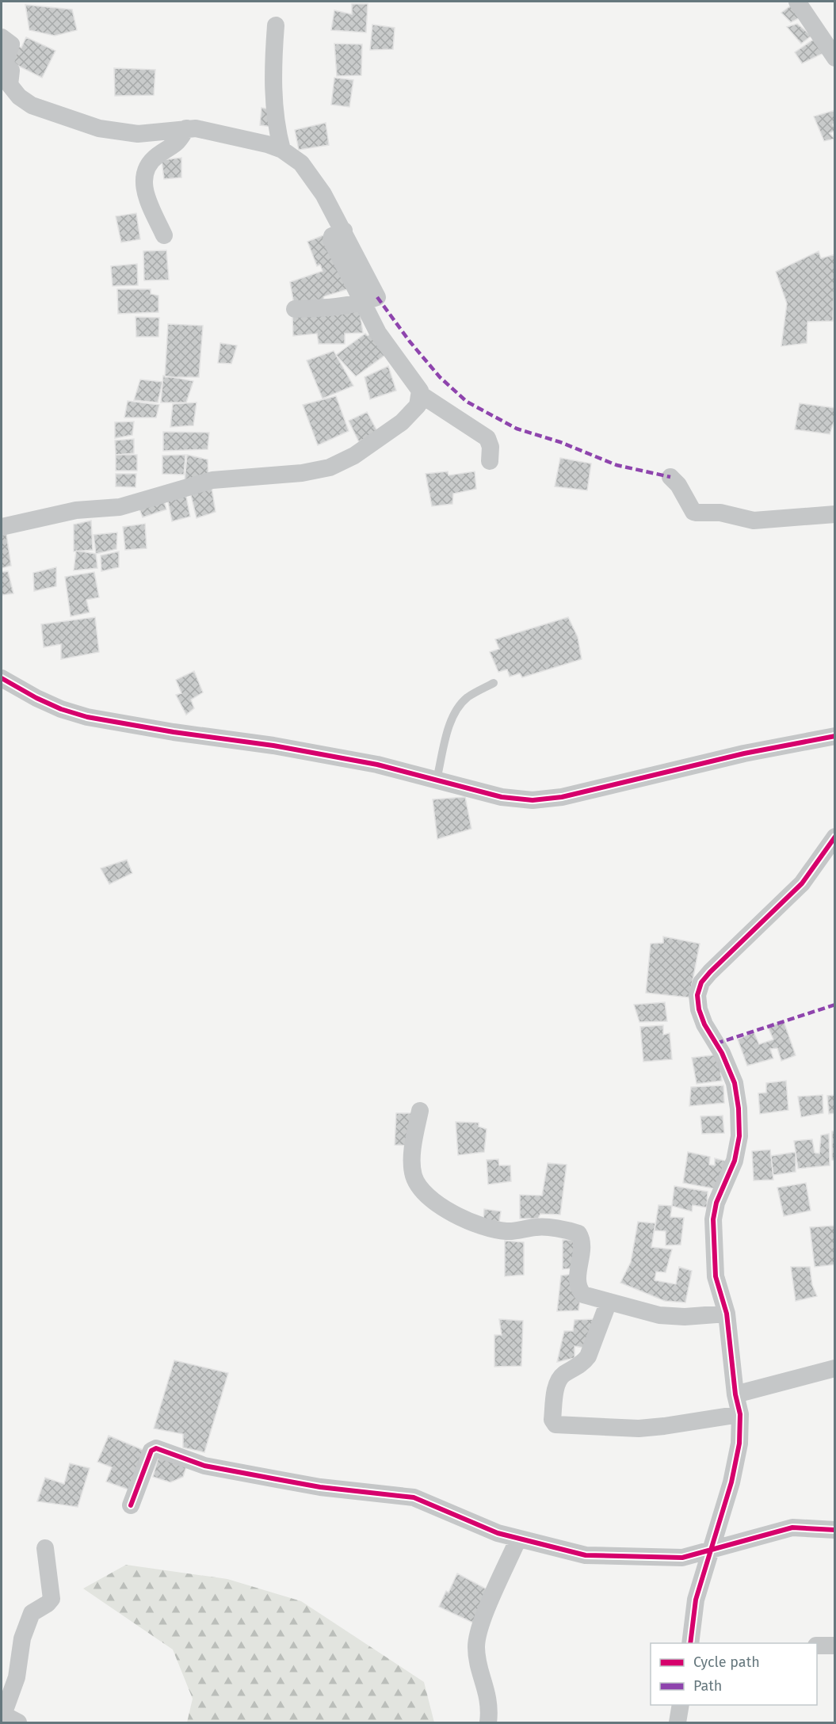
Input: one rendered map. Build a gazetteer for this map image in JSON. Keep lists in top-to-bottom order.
{
  "legend": ["Cycle path", "Path"]
}
